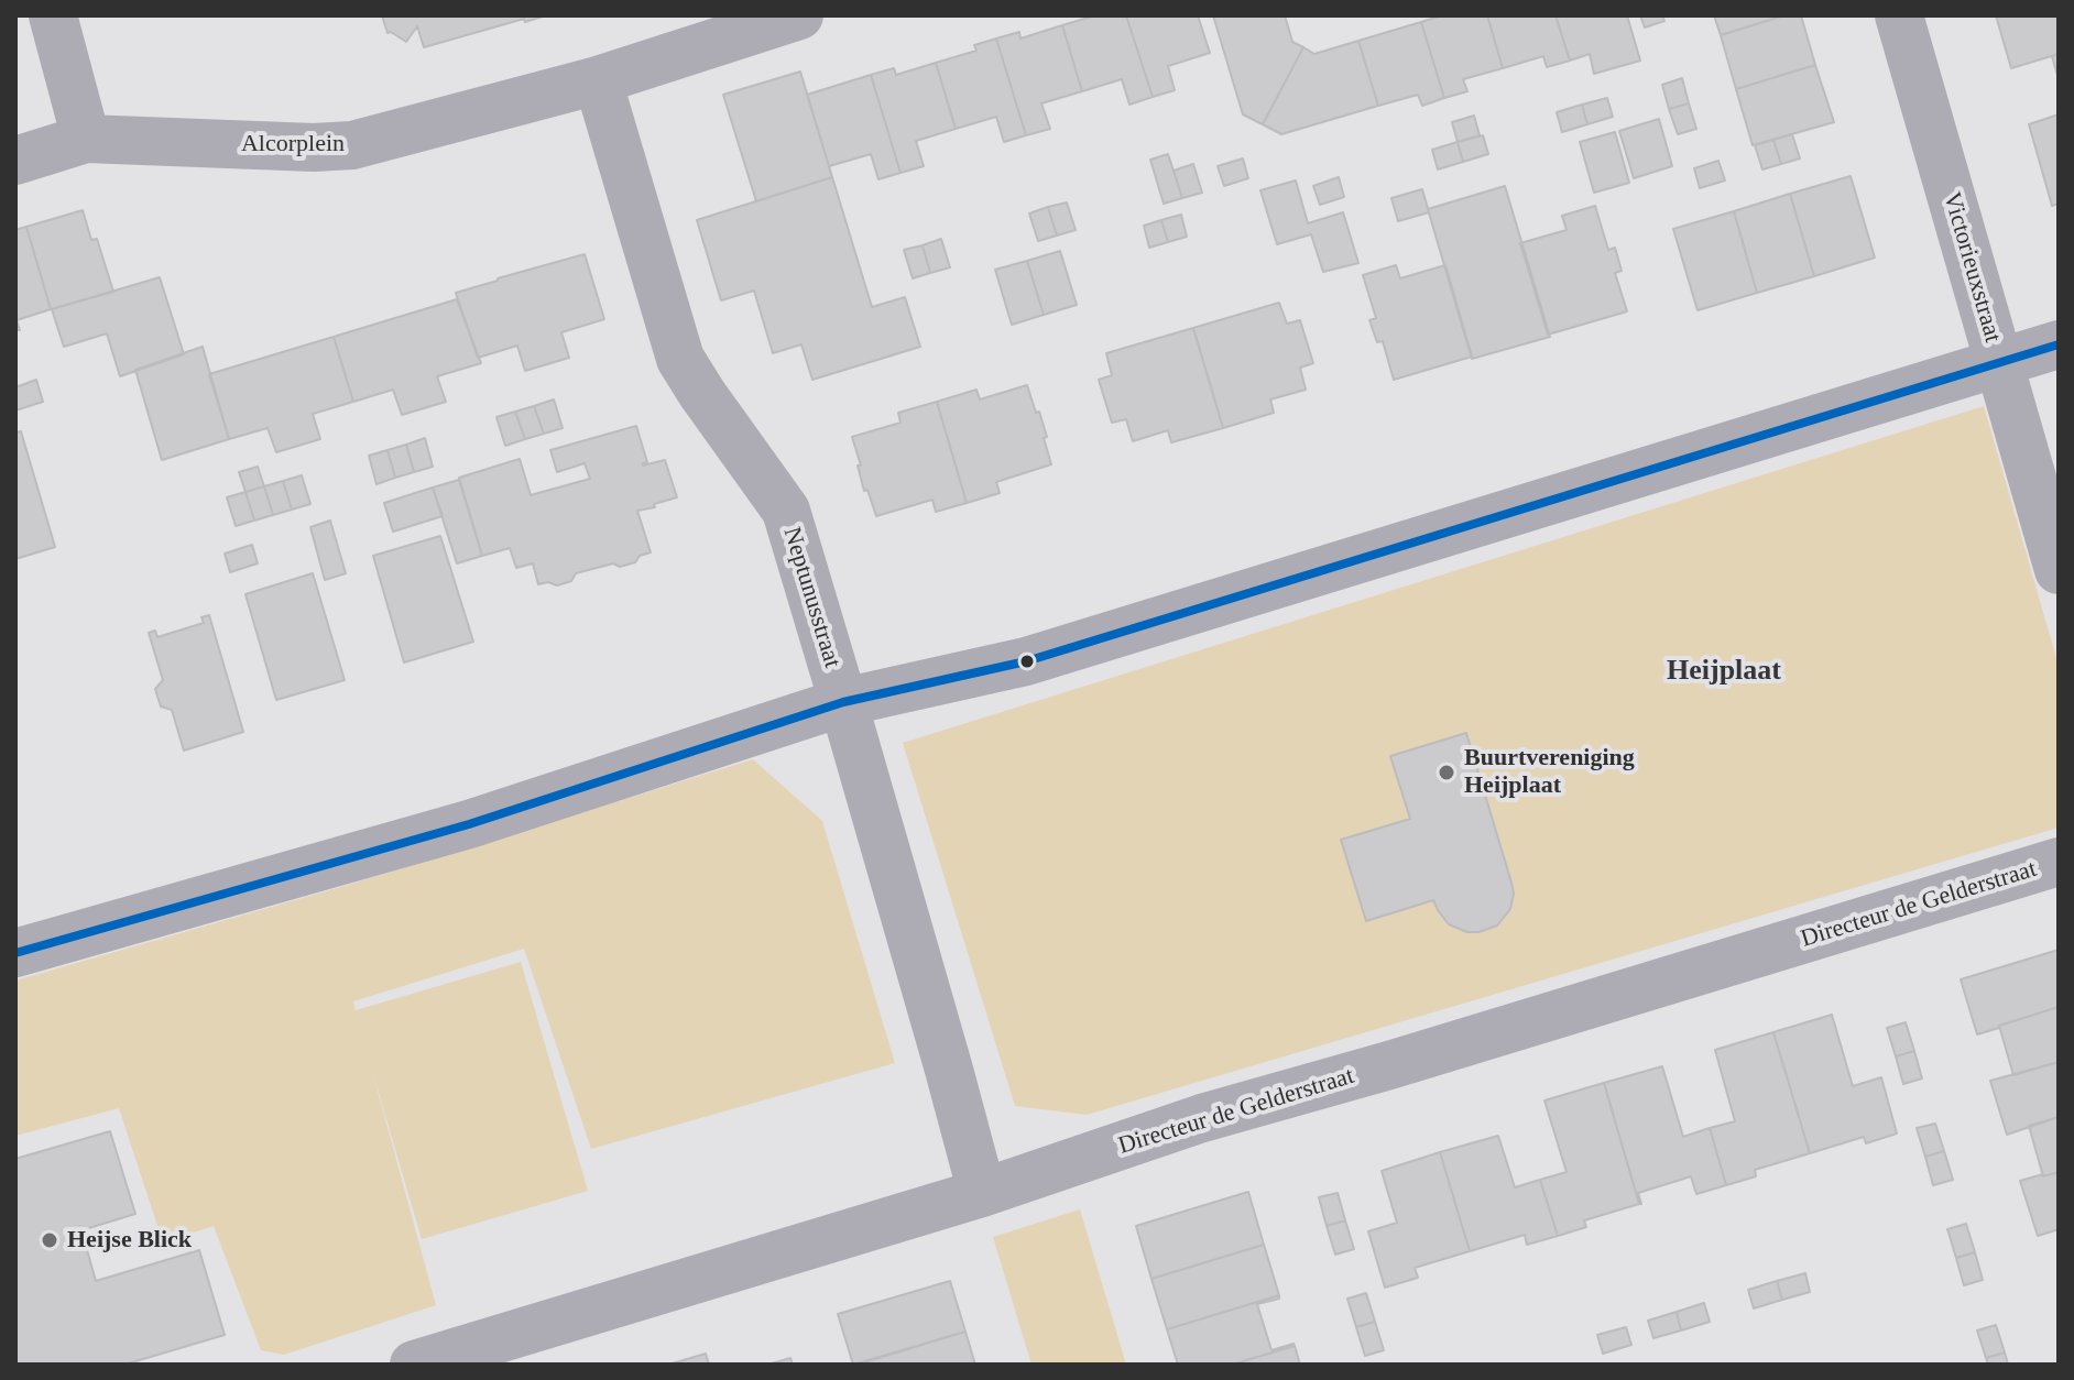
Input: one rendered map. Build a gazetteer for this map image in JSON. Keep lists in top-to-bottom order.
{
  "streets": {
    "street": [
      "Alcorplein",
      "Victorieuxstraat",
      "Neptunusstraat",
      "Directeur de Gelderstraat"
    ]
  },
  "crossings": [
    ["Alcorplein", "Neptunusstraat"],
    ["Neptunusstraat", "Directeur de Gelderstraat"]
  ],
  "districts": ["Heijplaat"],
  "places": ["Buurtvereniging Heijplaat", "Heijse Blick"]
}
